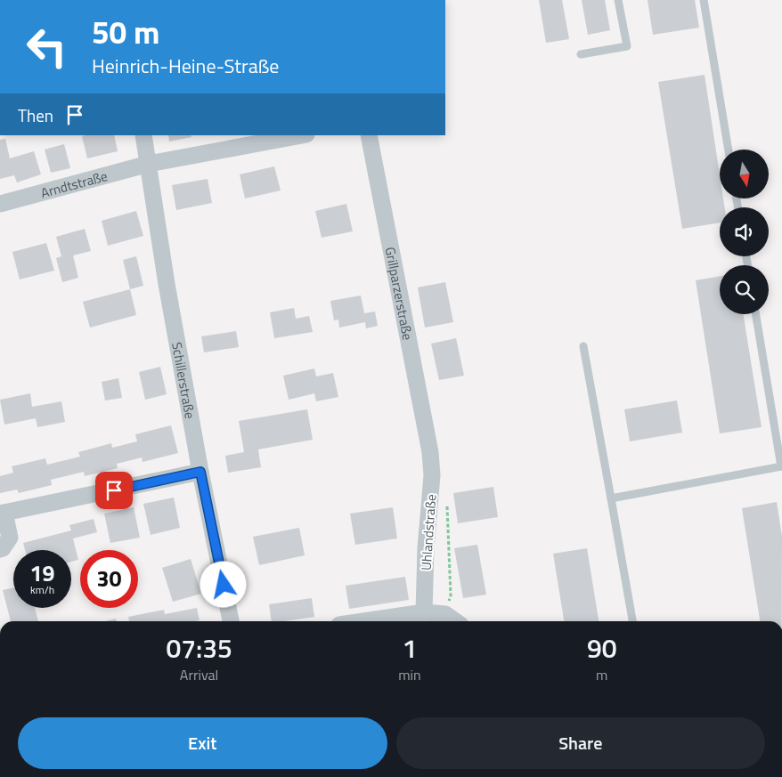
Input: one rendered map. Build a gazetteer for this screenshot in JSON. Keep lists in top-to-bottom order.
{
  "streets": {
    "street": [
      "Arndtstraße",
      "Grillparzerstraße",
      "Schillerstraße",
      "Uhlandstraße"
    ]
  },
  "crossings": [
    ["Arndtstraße", "Schillerstraße"],
    ["Grillparzerstraße", "Uhlandstraße"]
  ],
  "north": "bottom",
  "page": {
    "turn": ["50 m", "Heinrich-Heine-Straße"],
    "then": "Then",
    "speed": "19 km/h",
    "limit": "30",
    "eta": [
      "07:35",
      "Arrival",
      "1",
      "min",
      "90",
      "m"
    ],
    "buttons": ["Exit", "Share"]
  }
}
